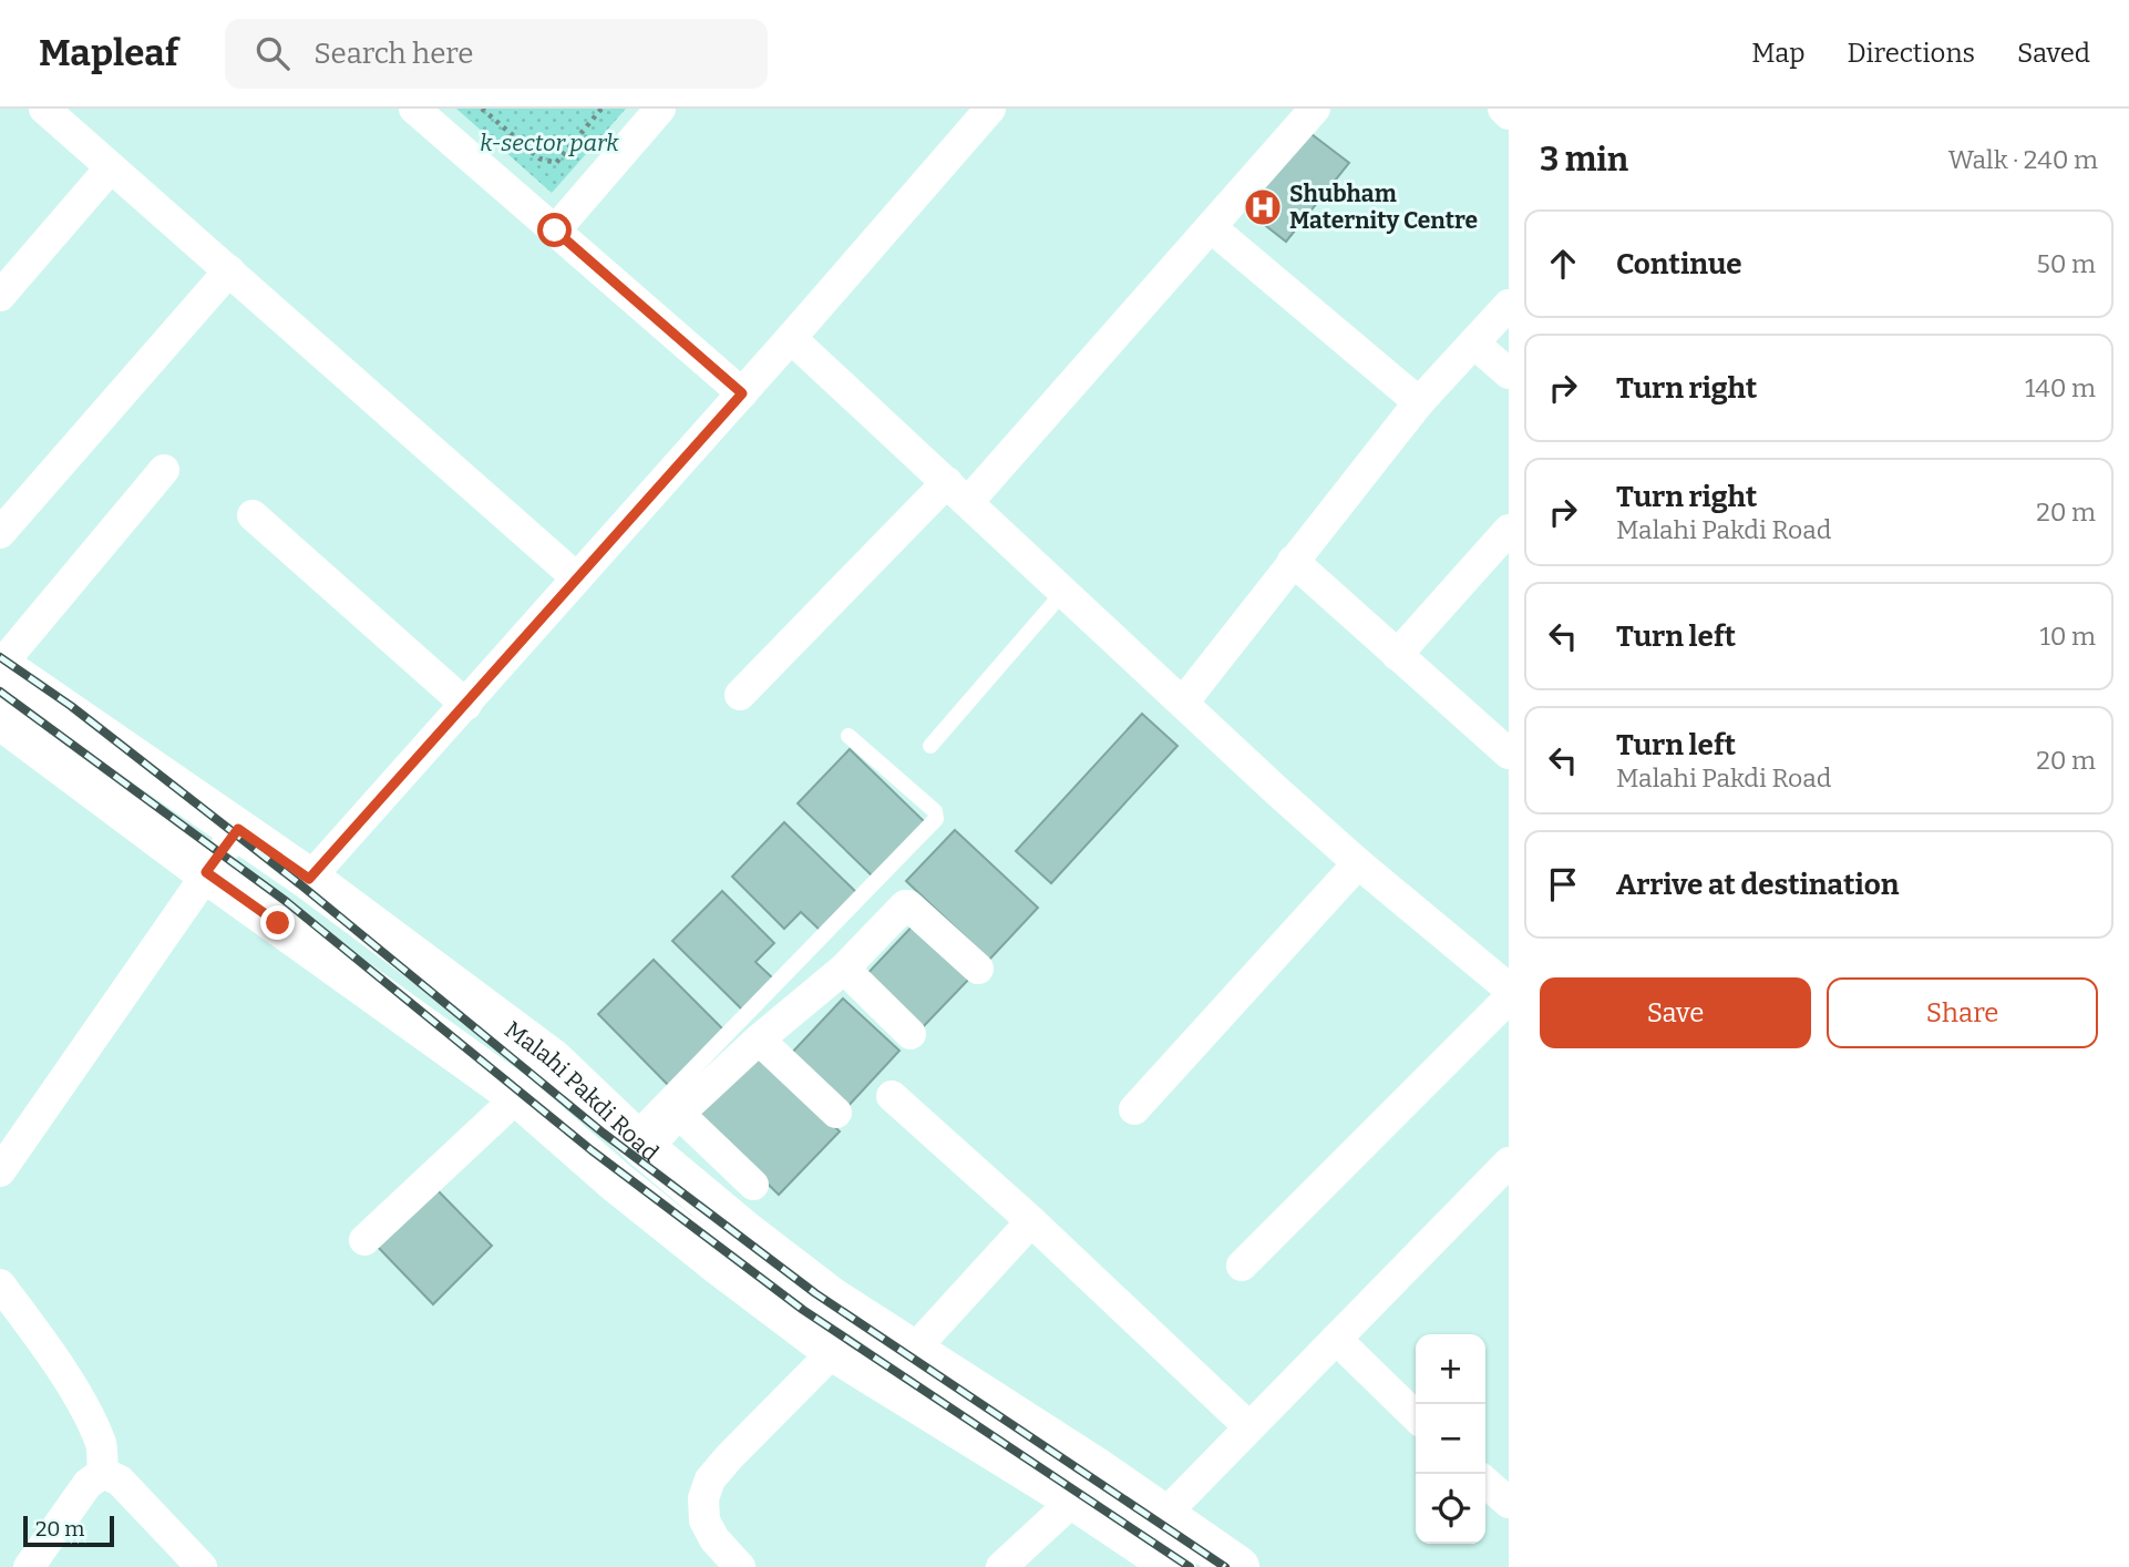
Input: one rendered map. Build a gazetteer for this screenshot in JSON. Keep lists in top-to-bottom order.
{
  "streets": {
    "main road": ["Malahi Pakdi Road"]
  },
  "parks": ["k-sector park"],
  "places": {
    "hospital": ["Shubham Maternity Centre"]
  },
  "scale_bar": "20 m",
  "page": {
    "header": "Mapleaf",
    "search": "Search here",
    "nav": ["Map", "Directions", "Saved"],
    "heading": ["3 min", "Walk · 240 m"],
    "list": [
      ["Continue", "50 m"],
      ["Turn right", "140 m"],
      ["Turn right", "Malahi Pakdi Road", "20 m"],
      ["Turn left", "10 m"],
      ["Turn left", "Malahi Pakdi Road", "20 m"],
      "Arrive at destination"
    ],
    "buttons": ["Save", "Share"],
    "map_buttons": ["+", "−"],
    "scale": "20 m"
  }
}
